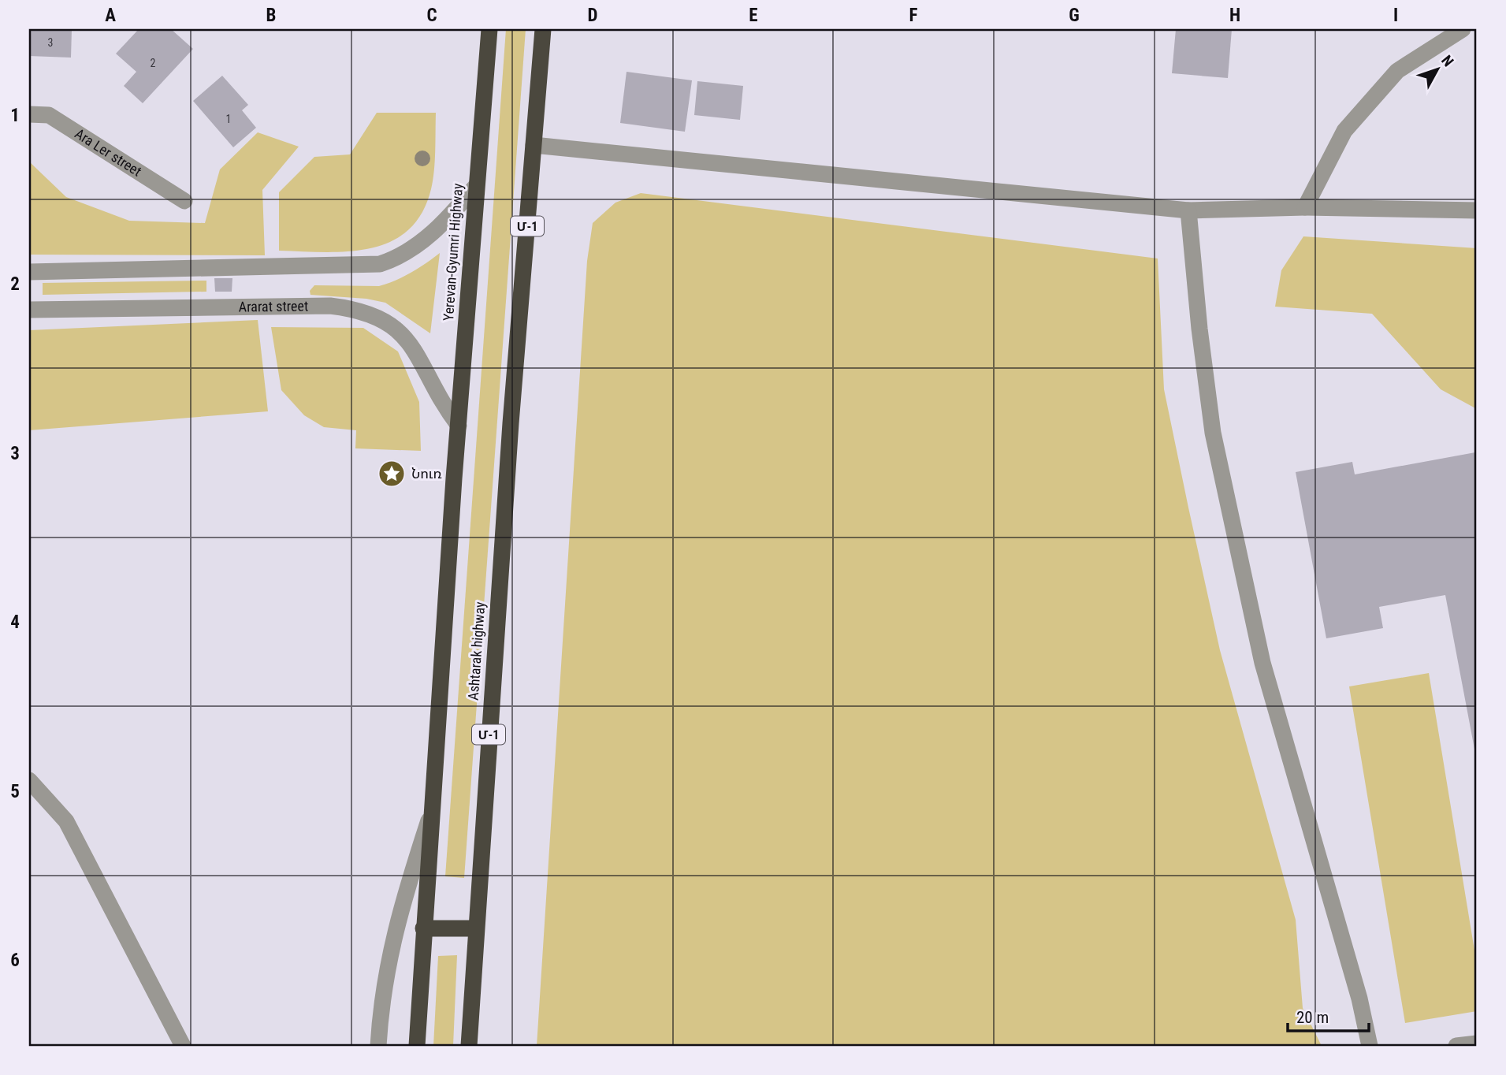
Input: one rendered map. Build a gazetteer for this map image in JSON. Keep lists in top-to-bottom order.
{
  "streets": {
    "highway": ["Մ-1", "Yerevan-Gyumri Highway", "Ashtarak highway"],
    "street": ["Ara Ler street", "Ararat street"]
  },
  "crossings": [
    ["Մ-1", "Ashtarak highway"],
    ["Yerevan-Gyumri Highway", "Ararat street"]
  ],
  "places": {
    "place": ["Նուռ"]
  },
  "house_numbers": ["3", "2", "1"],
  "scale_bar": "20 m",
  "north": "top right",
  "grid": {
    "columns": [
      "A",
      "B",
      "C",
      "D",
      "E",
      "F",
      "G",
      "H",
      "I"
    ],
    "rows": [
      "1",
      "2",
      "3",
      "4",
      "5",
      "6"
    ]
  }
}
